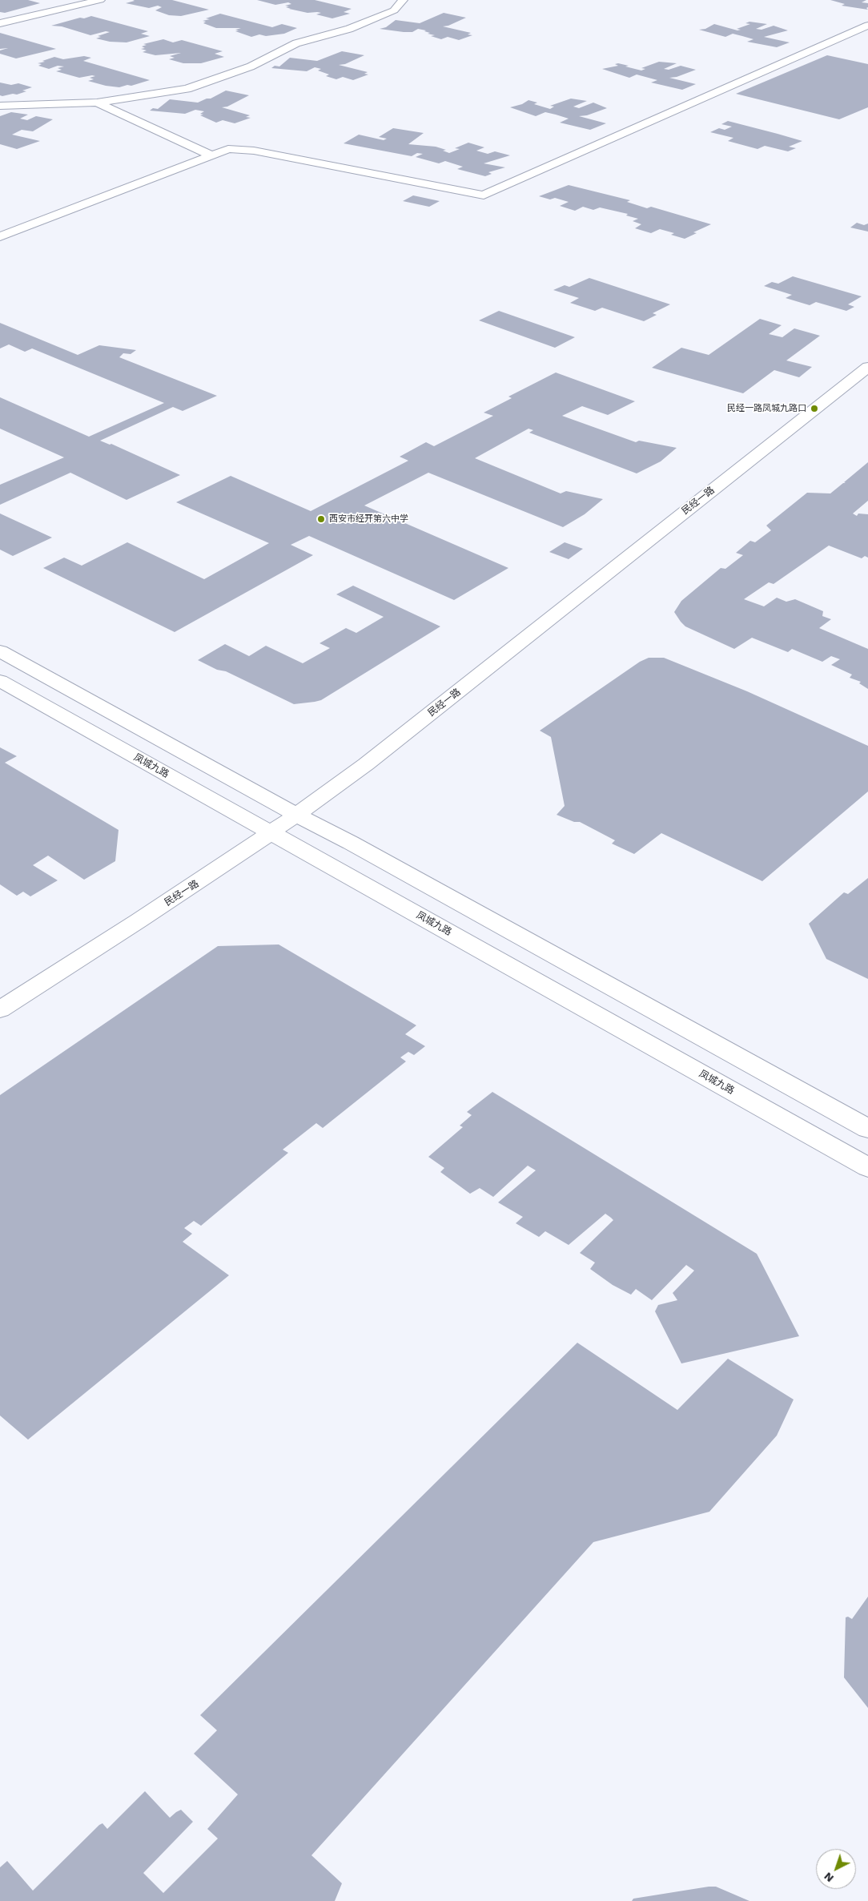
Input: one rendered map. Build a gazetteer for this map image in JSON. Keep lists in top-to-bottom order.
{
  "streets": {
    "street": ["民经一路", "凤城九路"]
  },
  "crossings": [
    ["民经一路", "凤城九路"]
  ],
  "places": ["民经一路凤城九路口", "西安市经开第六中学"],
  "north": "bottom left"
}
